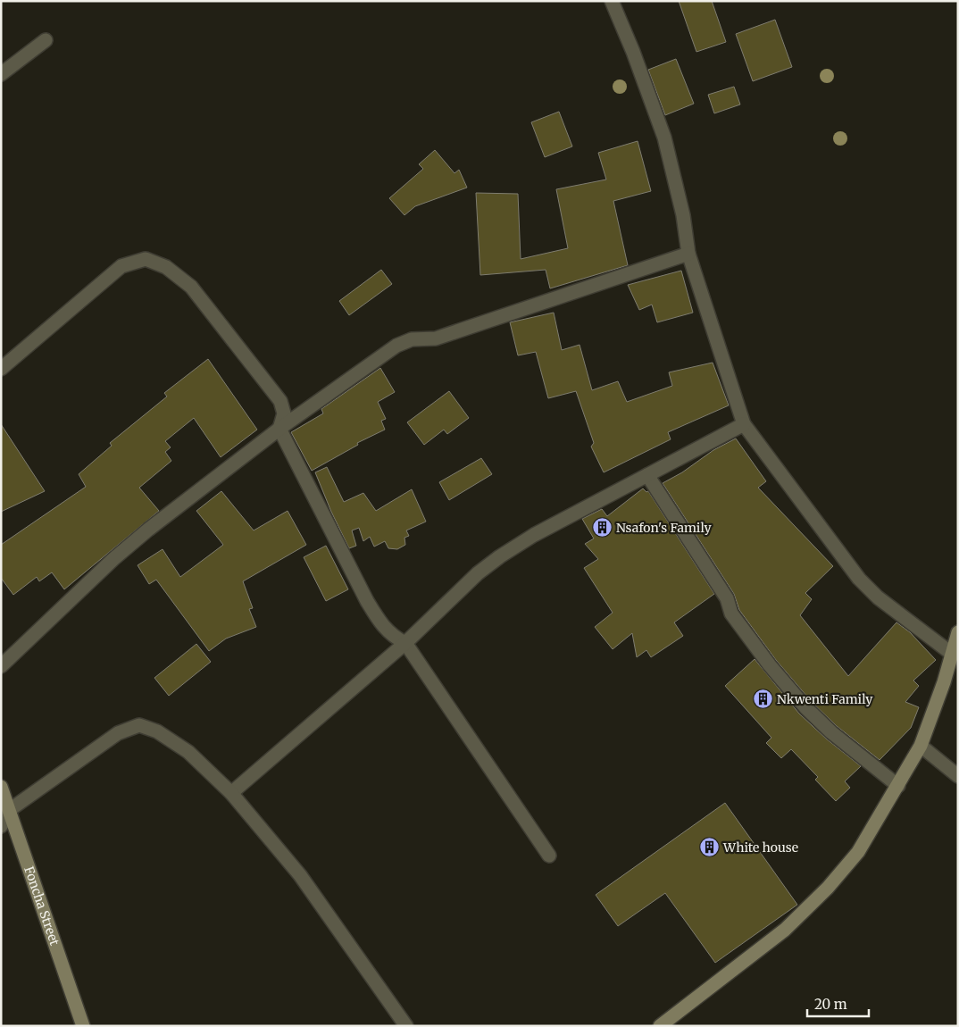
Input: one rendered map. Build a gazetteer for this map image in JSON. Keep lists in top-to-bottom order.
{
  "streets": {
    "street": ["Foncha Street"]
  },
  "places": {
    "building": ["Nsafon's Family", "Nkwenti Family", "White house"]
  },
  "scale_bar": "20 m"
}
